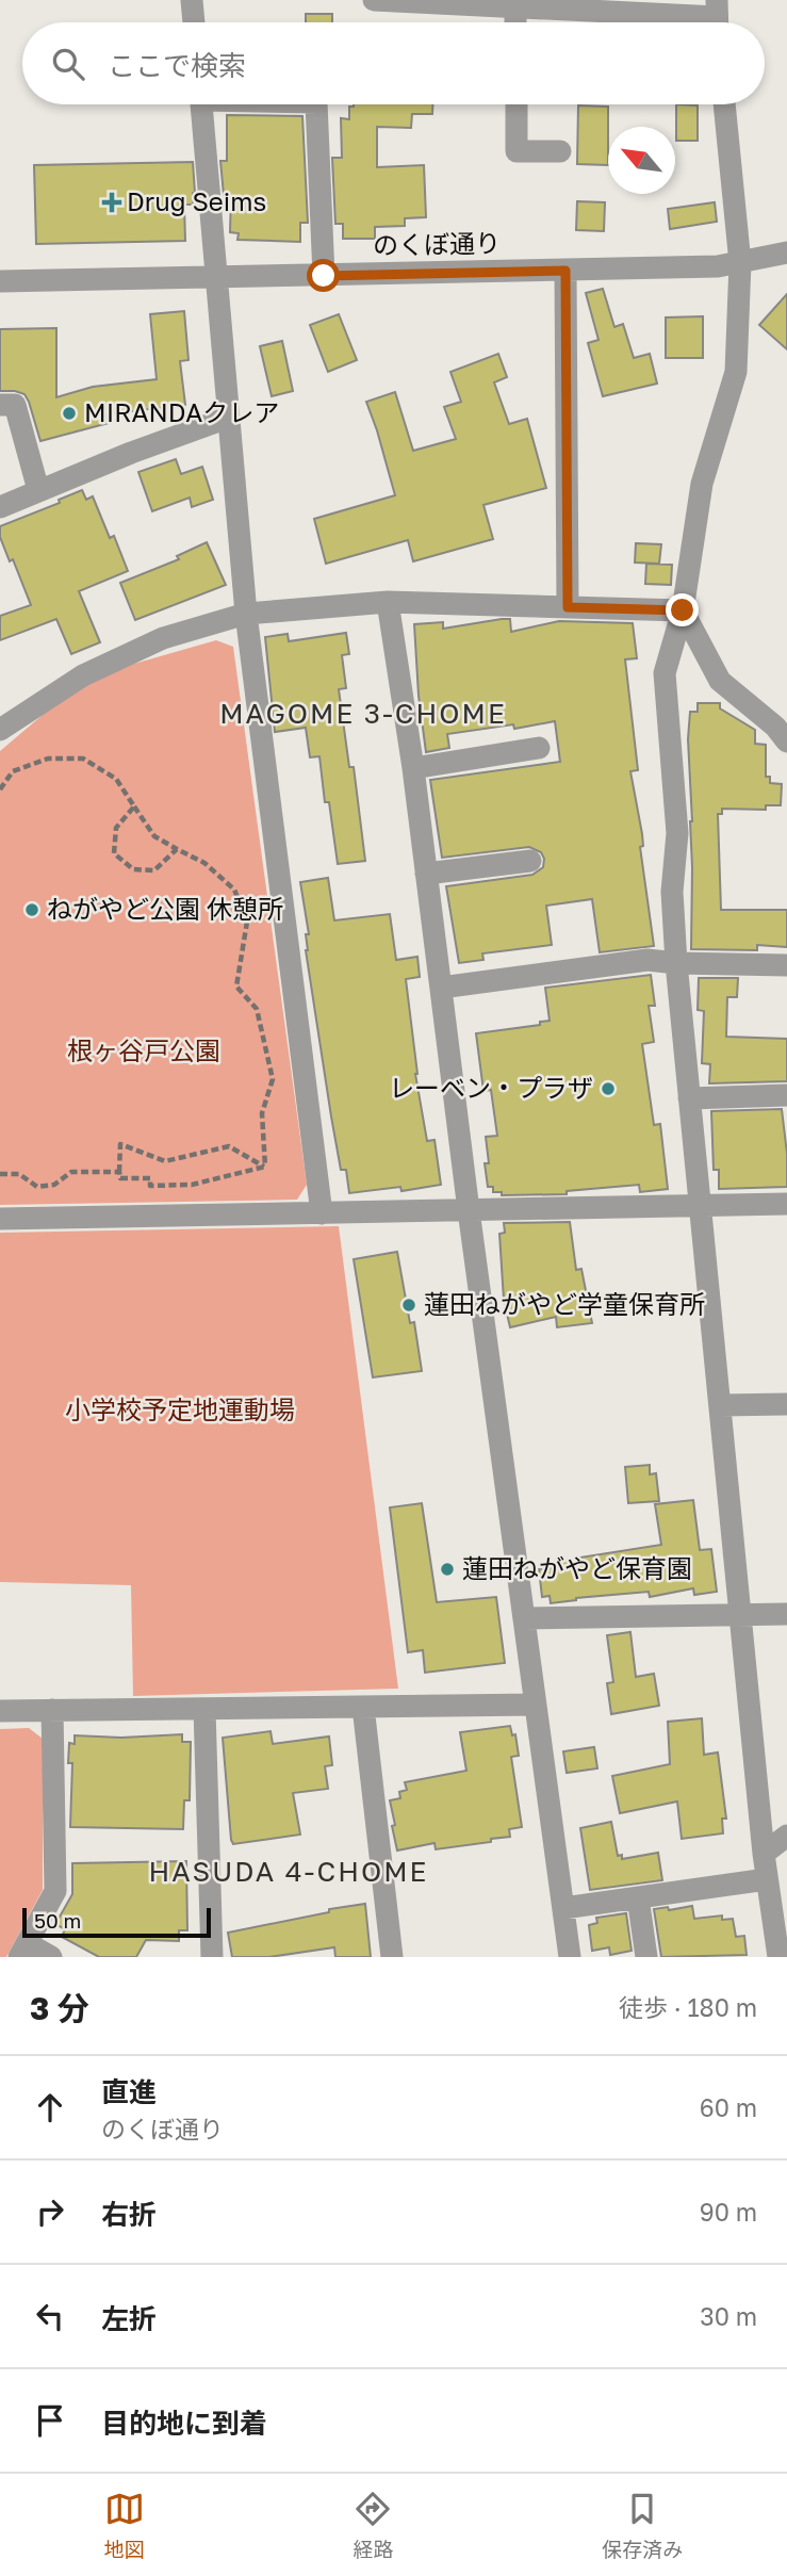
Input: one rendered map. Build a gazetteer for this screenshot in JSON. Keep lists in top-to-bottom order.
{
  "streets": {
    "street": ["のくぼ通り"]
  },
  "districts": ["MAGOME 3-CHOME", "HASUDA 4-CHOME"],
  "parks": ["根ヶ谷戸公園", "小学校予定地運動場"],
  "places": {
    "health": ["Drug Seims"],
    "other": [
      "MIRANDAクレア",
      "ねがやど公園 休憩所",
      "レーベン・プラザ",
      "蓮田ねがやど学童保育所",
      "蓮田ねがやど保育園"
    ]
  },
  "scale_bar": "50 m",
  "north": "top left",
  "page": {
    "search": "ここで検索",
    "scale": "50 m",
    "heading": ["3 分", "徒歩 · 180 m"],
    "list": [
      ["直進", "のくぼ通り", "60 m"],
      ["右折", "90 m"],
      ["左折", "30 m"],
      "目的地に到着"
    ],
    "nav": ["地図", "経路", "保存済み"]
  }
}
